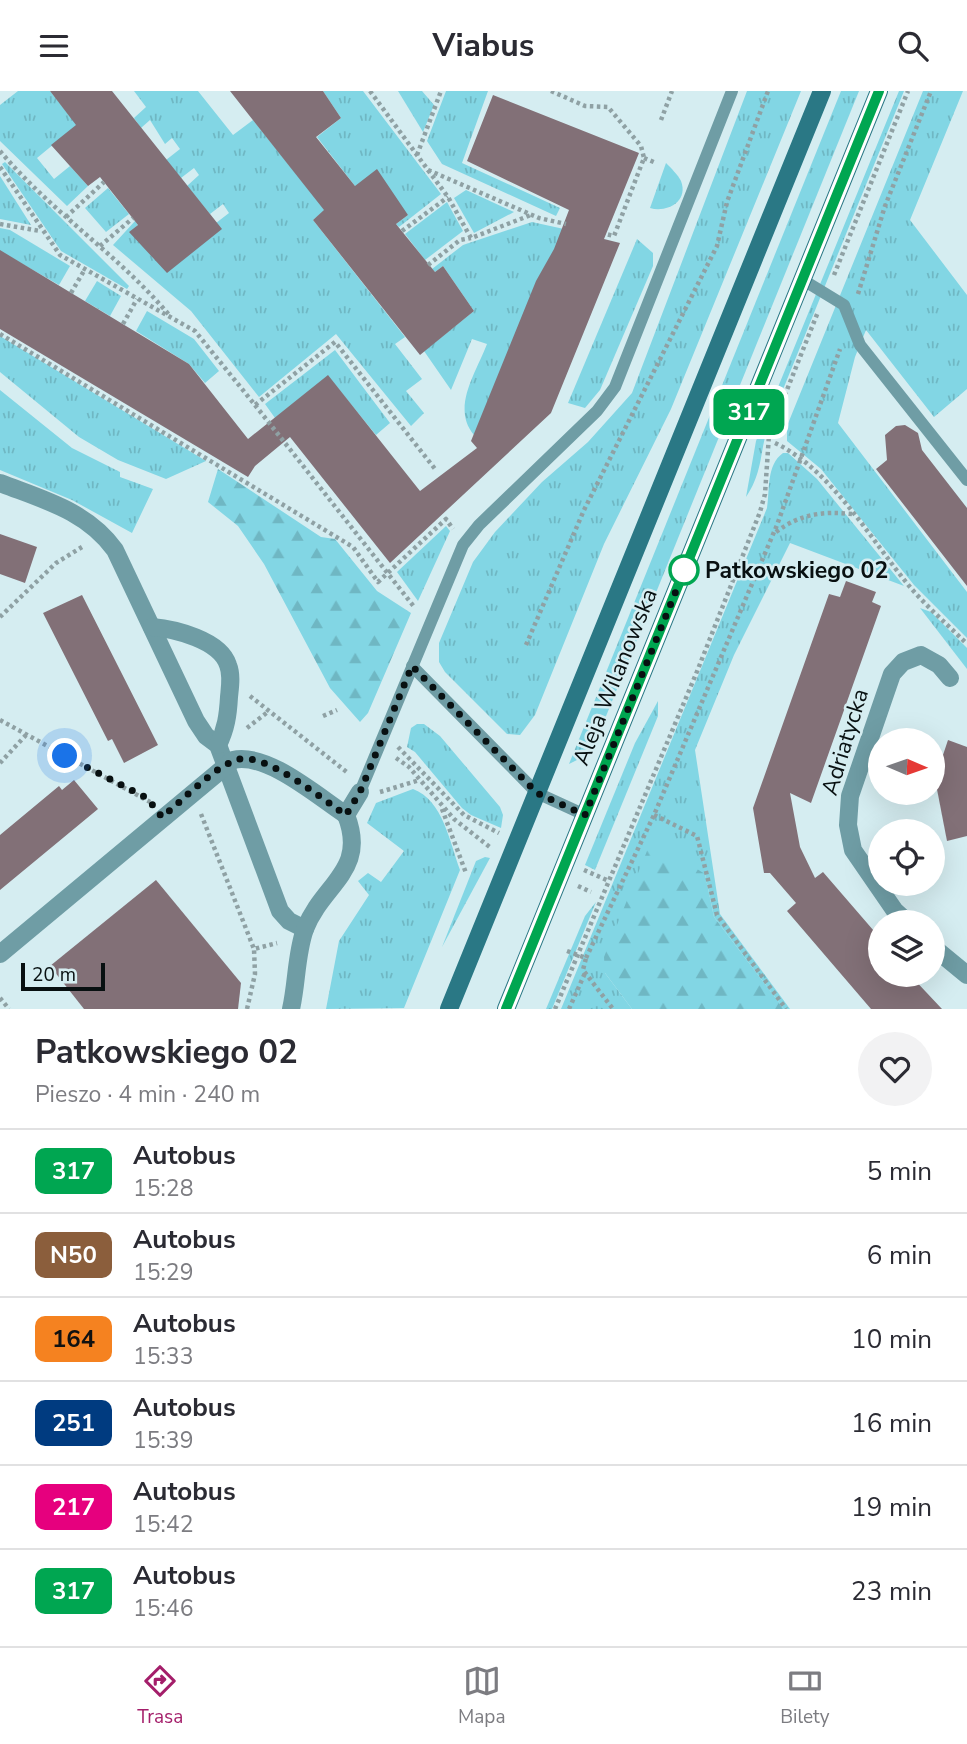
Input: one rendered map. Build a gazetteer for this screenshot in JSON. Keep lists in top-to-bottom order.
{
  "streets": {
    "main road": ["Aleja Wilanowska"],
    "street": ["Adriatycka"]
  },
  "places": ["Patkowskiego 02"],
  "lines": ["bus line 317"],
  "scale_bar": "20 m",
  "north": "right",
  "page": {
    "header": "Viabus",
    "on_map": "317",
    "scale": "20 m",
    "heading": ["Patkowskiego 02", "Pieszo · 4 min · 240 m"],
    "list": [
      {
        "mark": "317",
        "name": "Autobus",
        "note": "15:28",
        "value": "5 min"
      },
      {
        "mark": "N50",
        "name": "Autobus",
        "note": "15:29",
        "value": "6 min"
      },
      {
        "mark": "164",
        "name": "Autobus",
        "note": "15:33",
        "value": "10 min"
      },
      {
        "mark": "251",
        "name": "Autobus",
        "note": "15:39",
        "value": "16 min"
      },
      {
        "mark": "217",
        "name": "Autobus",
        "note": "15:42",
        "value": "19 min"
      },
      {
        "mark": "317",
        "name": "Autobus",
        "note": "15:46",
        "value": "23 min"
      }
    ],
    "tabs": ["Trasa", "Mapa", "Bilety"]
  }
}
